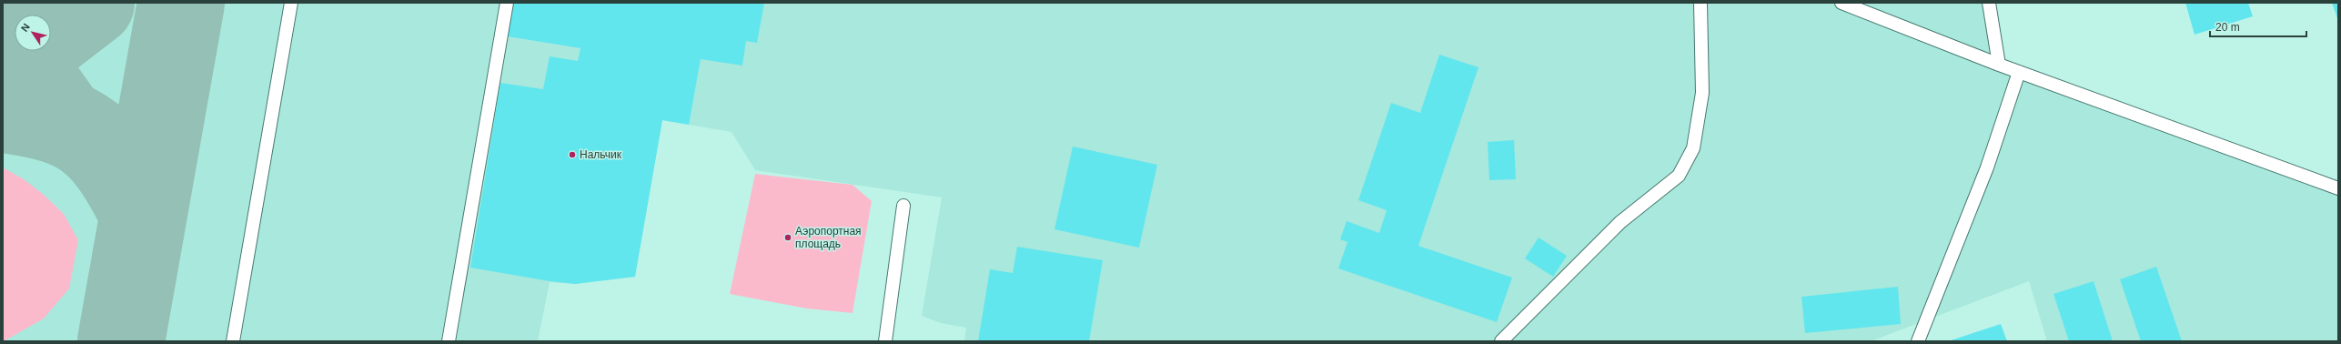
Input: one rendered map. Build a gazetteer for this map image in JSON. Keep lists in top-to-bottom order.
{
  "places": ["Нальчик", "Аэропортная площадь"],
  "scale_bar": "20 m",
  "north": "top left"
}
